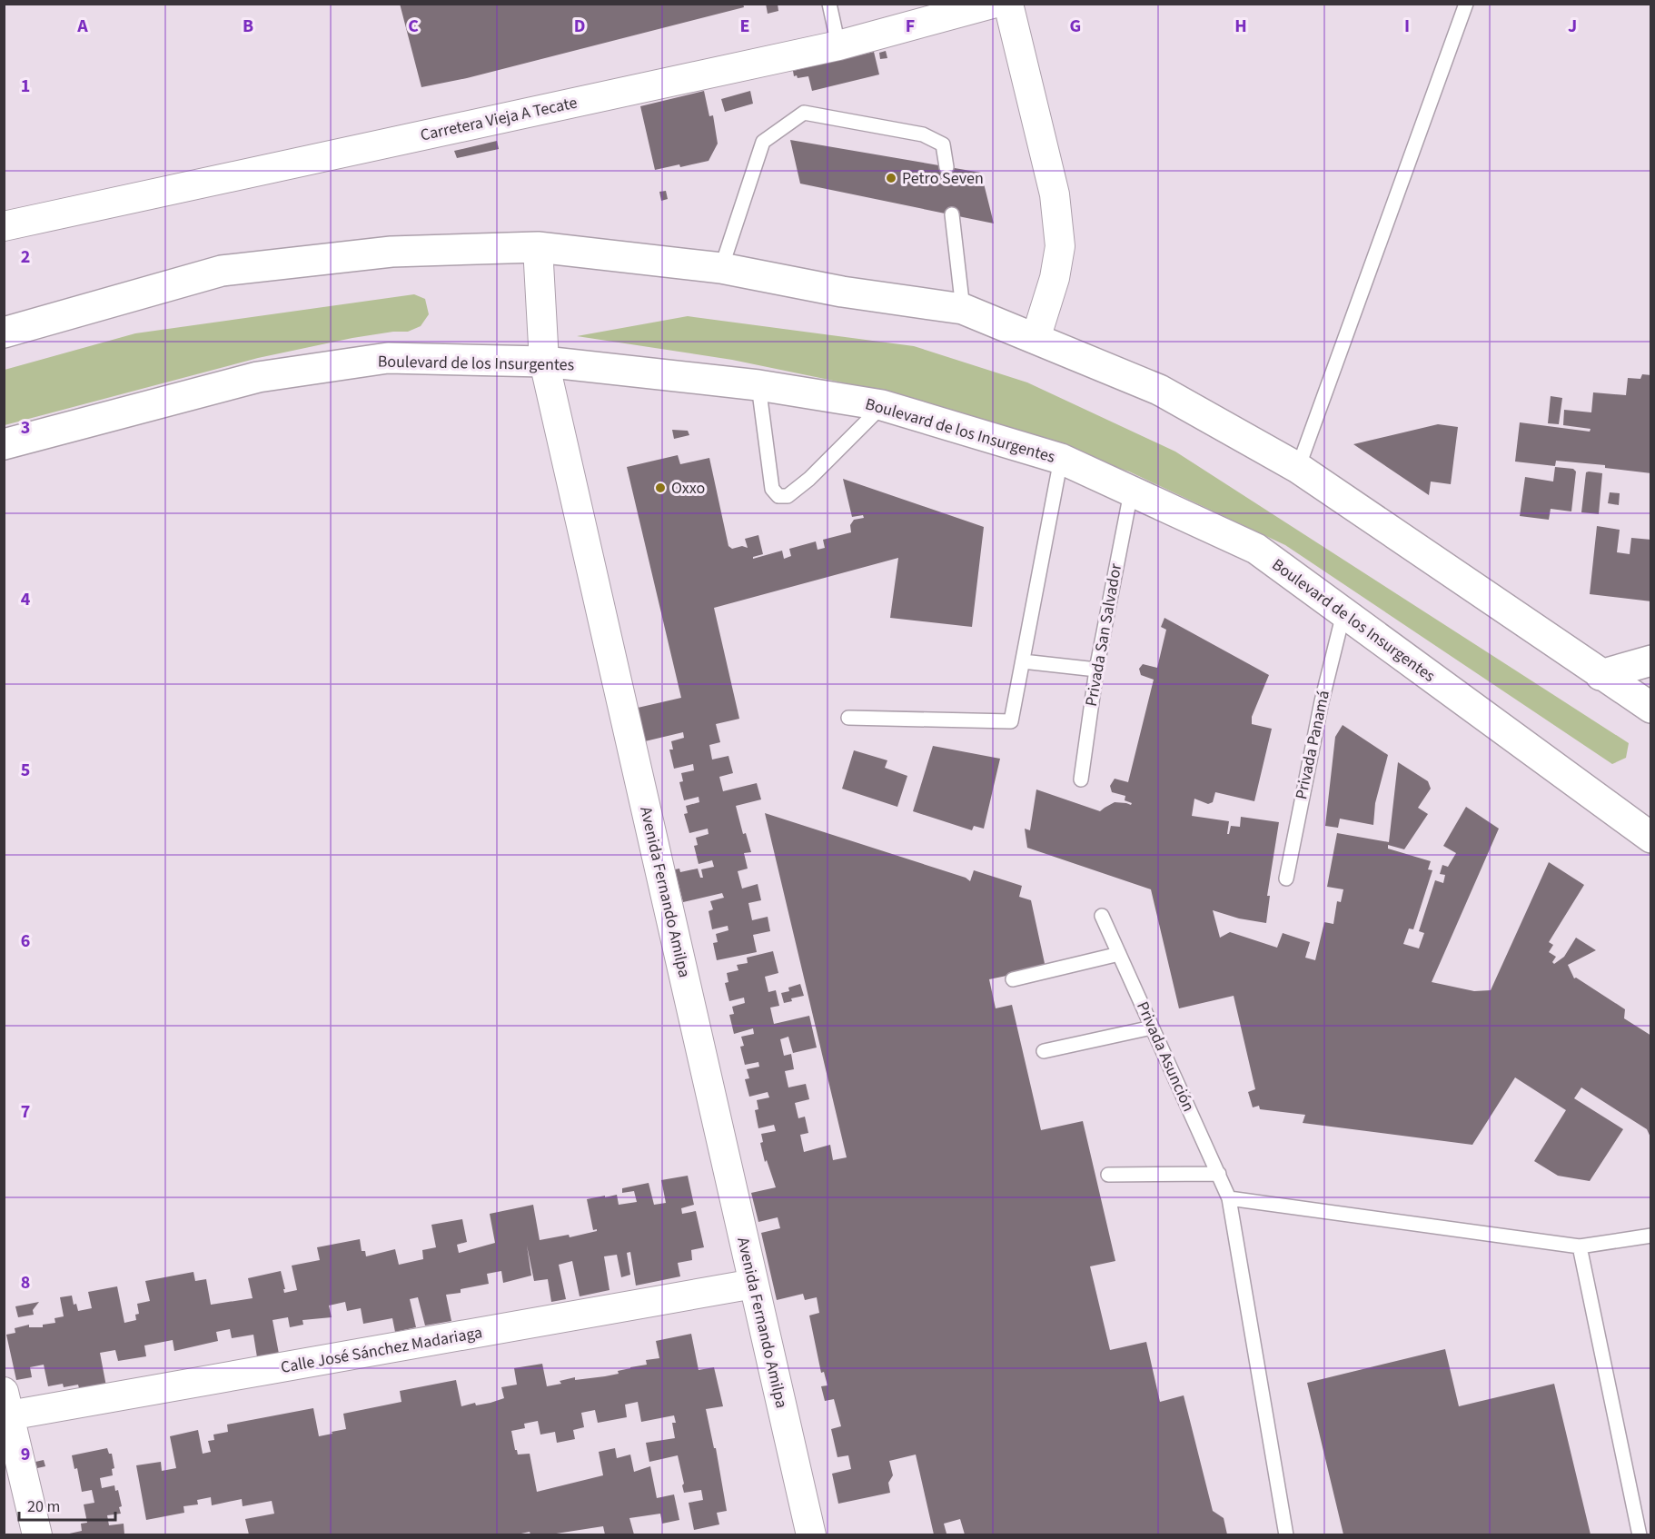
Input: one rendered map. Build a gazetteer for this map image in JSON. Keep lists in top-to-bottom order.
{
  "streets": {
    "main road": ["Boulevard de los Insurgentes"],
    "street": ["Carretera Vieja A Tecate", "Avenida Fernando Amilpa", "Calle José Sánchez Madariaga"],
    "lane": ["Privada San Salvador", "Privada Panamá", "Privada Asunción"]
  },
  "crossings": [
    ["Boulevard de los Insurgentes", "Privada San Salvador"],
    ["Boulevard de los Insurgentes", "Privada Panamá"],
    ["Boulevard de los Insurgentes", "Avenida Fernando Amilpa"],
    ["Avenida Fernando Amilpa", "Calle José Sánchez Madariaga"]
  ],
  "places": ["Petro Seven", "Oxxo"],
  "scale_bar": "20 m",
  "grid": {
    "columns": [
      "A",
      "B",
      "C",
      "D",
      "E",
      "F",
      "G",
      "H",
      "I",
      "J"
    ],
    "rows": [
      "1",
      "2",
      "3",
      "4",
      "5",
      "6",
      "7",
      "8",
      "9"
    ]
  }
}
